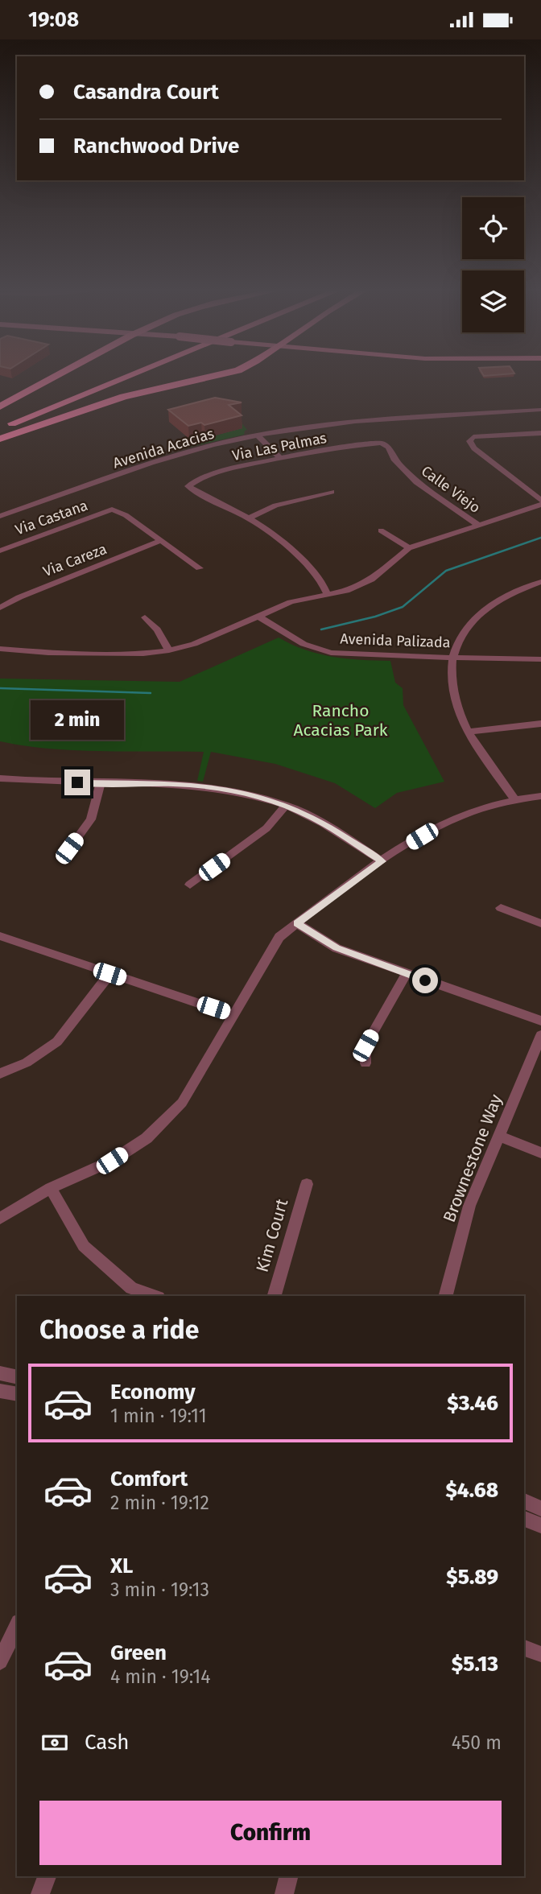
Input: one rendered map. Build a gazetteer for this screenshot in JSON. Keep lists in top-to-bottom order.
{
  "streets": {
    "street": [
      "Via Las Palmas",
      "Avenida Acacias",
      "Calle Viejo",
      "Via Castana",
      "Via Careza",
      "Avenida Palizada",
      "Brownestone Way",
      "Kim Court"
    ]
  },
  "crossings": [
    ["Via Las Palmas", "Calle Viejo"],
    ["Via Castana", "Via Careza"]
  ],
  "parks": ["Rancho Acacias Park"],
  "page": {
    "status": "19:08",
    "banner": ["Casandra Court", "Ranchwood Drive"],
    "bubble": "2 min",
    "heading": "Choose a ride",
    "list": [
      {
        "name": "Economy",
        "note": "1 min · 19:11",
        "value": "$3.46"
      },
      {
        "name": "Comfort",
        "note": "2 min · 19:12",
        "value": "$4.68"
      },
      {
        "name": "XL",
        "note": "3 min · 19:13",
        "value": "$5.89"
      },
      {
        "name": "Green",
        "note": "4 min · 19:14",
        "value": "$5.13"
      }
    ],
    "pay": ["Cash", "450 m"],
    "buttons": "Confirm"
  }
}
